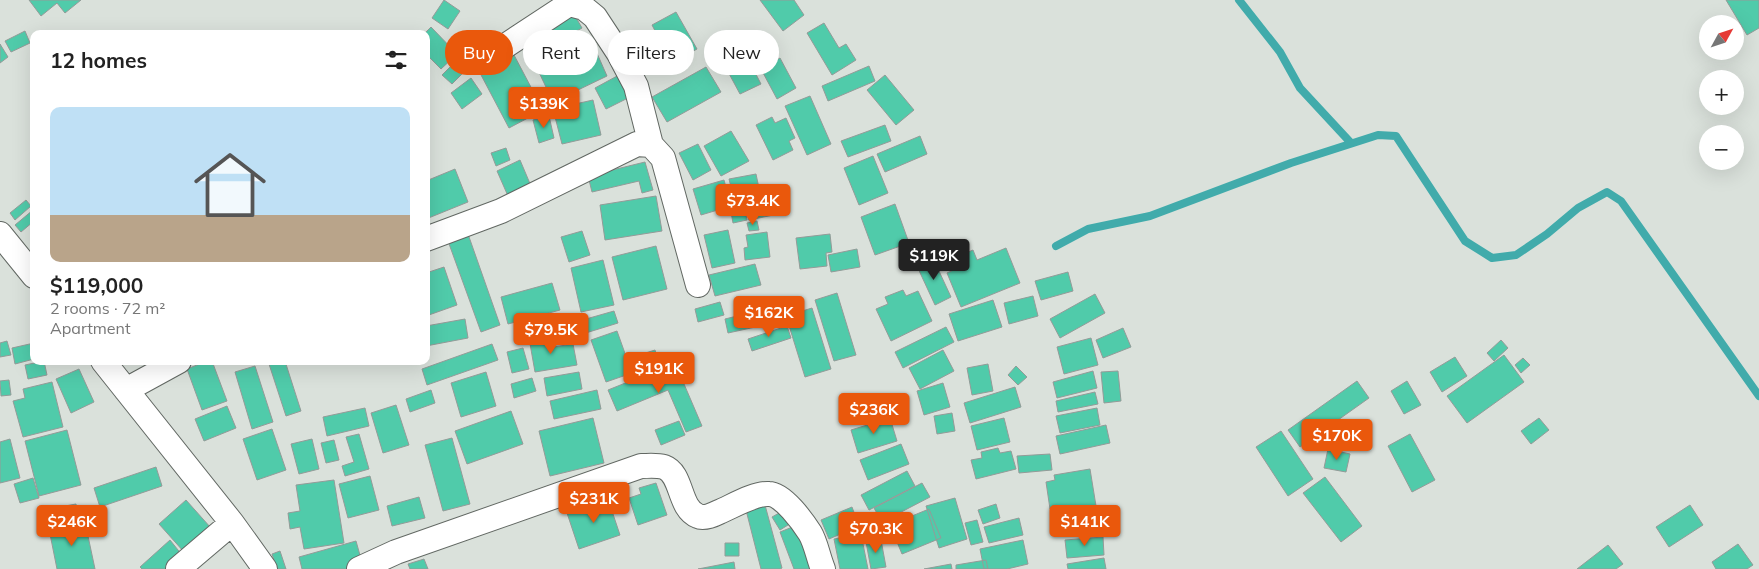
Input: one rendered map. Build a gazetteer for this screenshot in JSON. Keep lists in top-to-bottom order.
{
  "north": "top right",
  "page": {
    "map_buttons": ["+", "−"],
    "chip": [
      "Buy",
      "Rent",
      "Filters",
      "New"
    ],
    "heading": "12 homes",
    "price": [
      "$139K",
      "$73.4K",
      "$119K",
      "$162K",
      "$79.5K",
      "$191K",
      "$236K",
      "$170K",
      "$231K",
      "$246K",
      "$141K",
      "$70.3K"
    ],
    "list": [
      {
        "name": "$119,000",
        "note": "2 rooms · 72 m² · Apartment"
      }
    ]
  }
}
